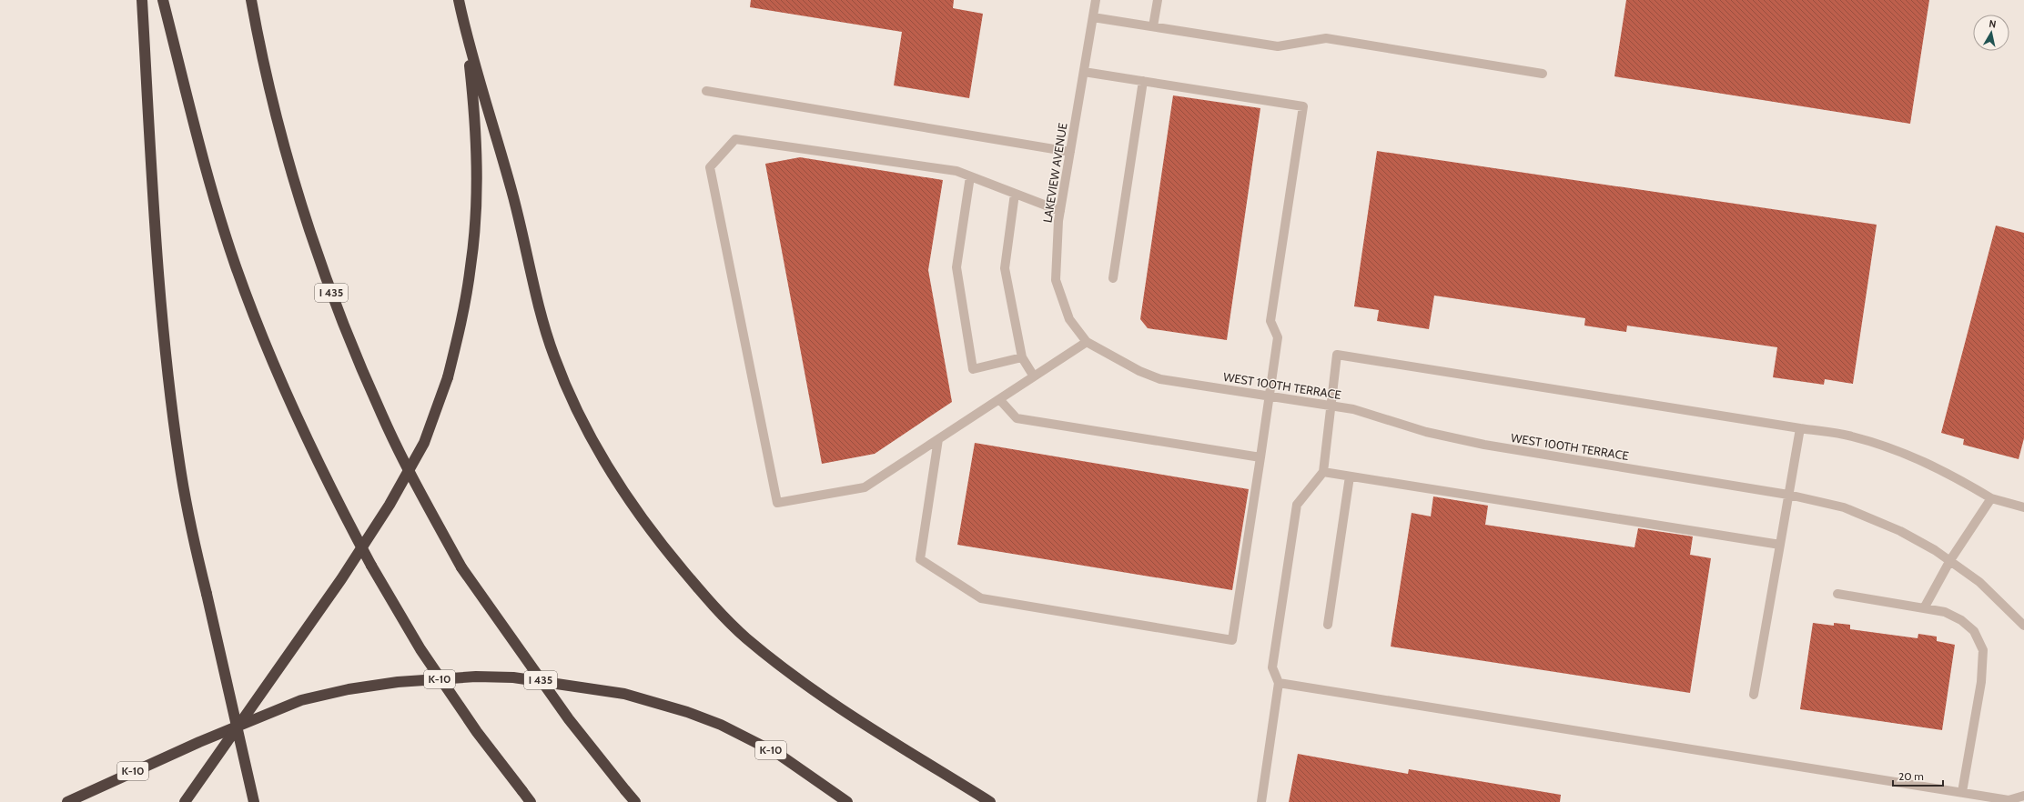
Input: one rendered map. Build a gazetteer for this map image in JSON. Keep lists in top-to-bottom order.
{
  "streets": {
    "highway": ["I 435", "K-10"],
    "street": ["LAKEVIEW AVENUE", "WEST 100TH TERRACE"]
  },
  "crossings": [
    ["LAKEVIEW AVENUE", "WEST 100TH TERRACE"]
  ],
  "scale_bar": "20 m",
  "north": "top"
}
